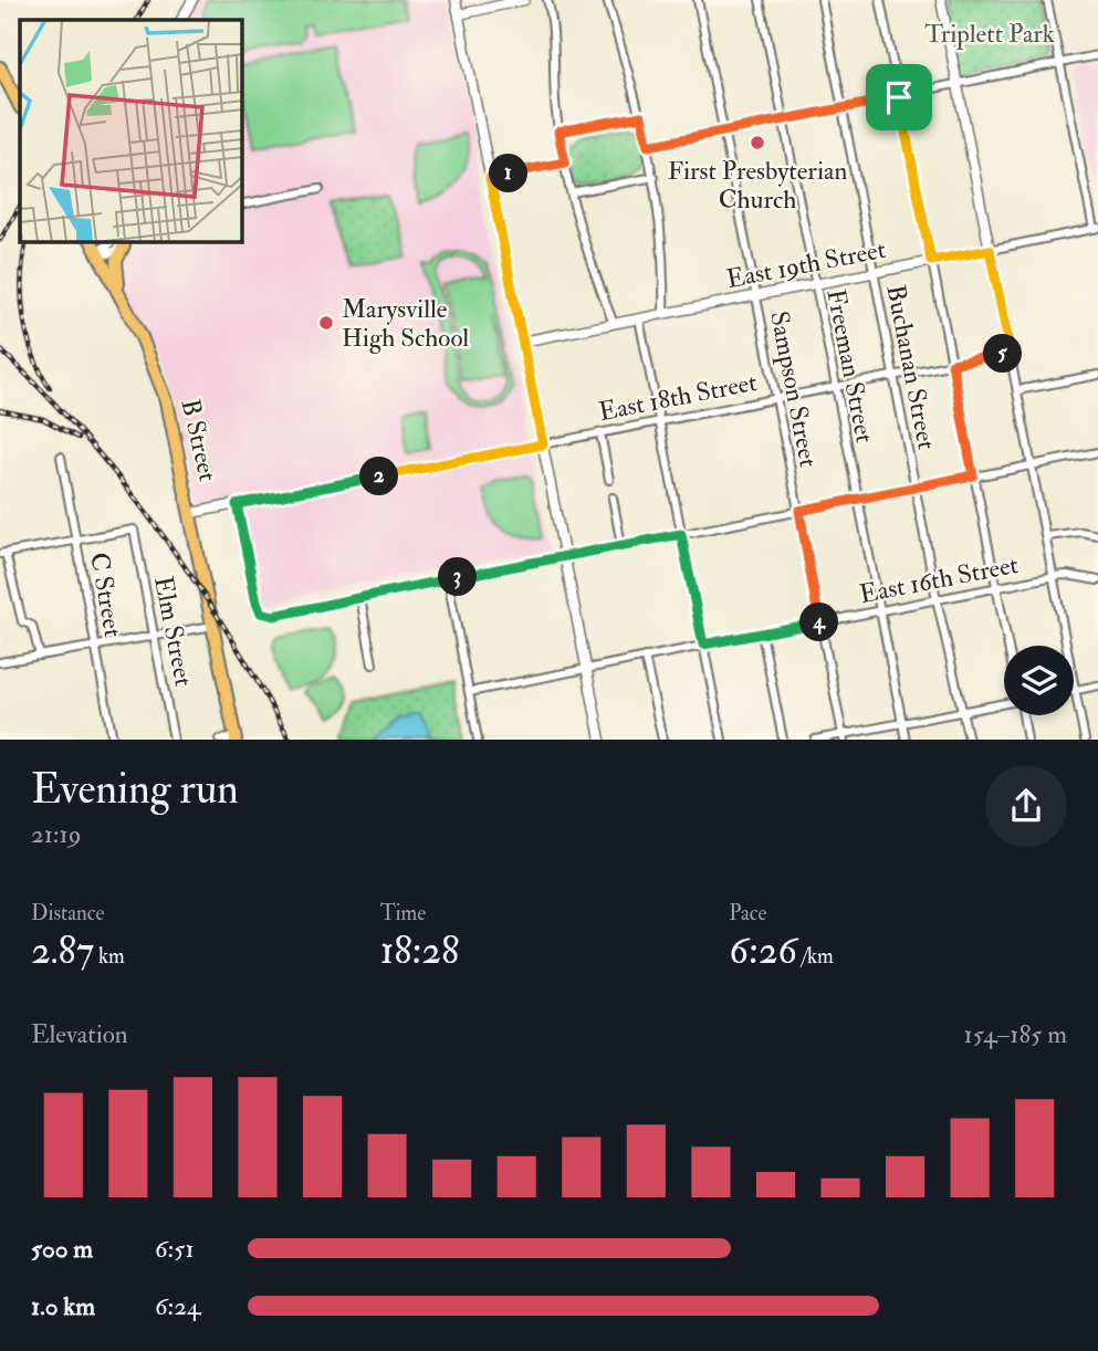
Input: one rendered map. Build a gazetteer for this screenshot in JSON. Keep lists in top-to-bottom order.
{
  "streets": {
    "highway": ["B Street"],
    "street": [
      "East 19th Street",
      "Freeman Street",
      "Buchanan Street",
      "Sampson Street",
      "East 18th Street",
      "East 16th Street",
      "C Street",
      "Elm Street"
    ]
  },
  "crossings": [
    ["East 19th Street", "Freeman Street"],
    ["East 19th Street", "Buchanan Street"],
    ["East 19th Street", "Sampson Street"],
    ["Freeman Street", "East 18th Street"],
    ["Freeman Street", "East 16th Street"],
    ["Buchanan Street", "East 18th Street"],
    ["Buchanan Street", "East 16th Street"],
    ["Sampson Street", "East 18th Street"],
    ["Sampson Street", "East 16th Street"],
    ["East 18th Street", "B Street"],
    ["C Street", "Elm Street"]
  ],
  "parks": ["Triplett Park"],
  "places": ["First Presbyterian Church", "Marysville High School"],
  "page": {
    "pins": [
      "1",
      "5",
      "2",
      "3",
      "4"
    ],
    "heading": ["Evening run", "21:19"],
    "stats": [
      ["Distance", "2.87 km"],
      ["Time", "18:28"],
      ["Pace", "6:26 /km"]
    ],
    "chart": ["Elevation", "154–185 m"],
    "list": [
      {
        "name": "500 m",
        "note": "6:51"
      },
      {
        "name": "1.0 km",
        "note": "6:24"
      }
    ]
  }
}
